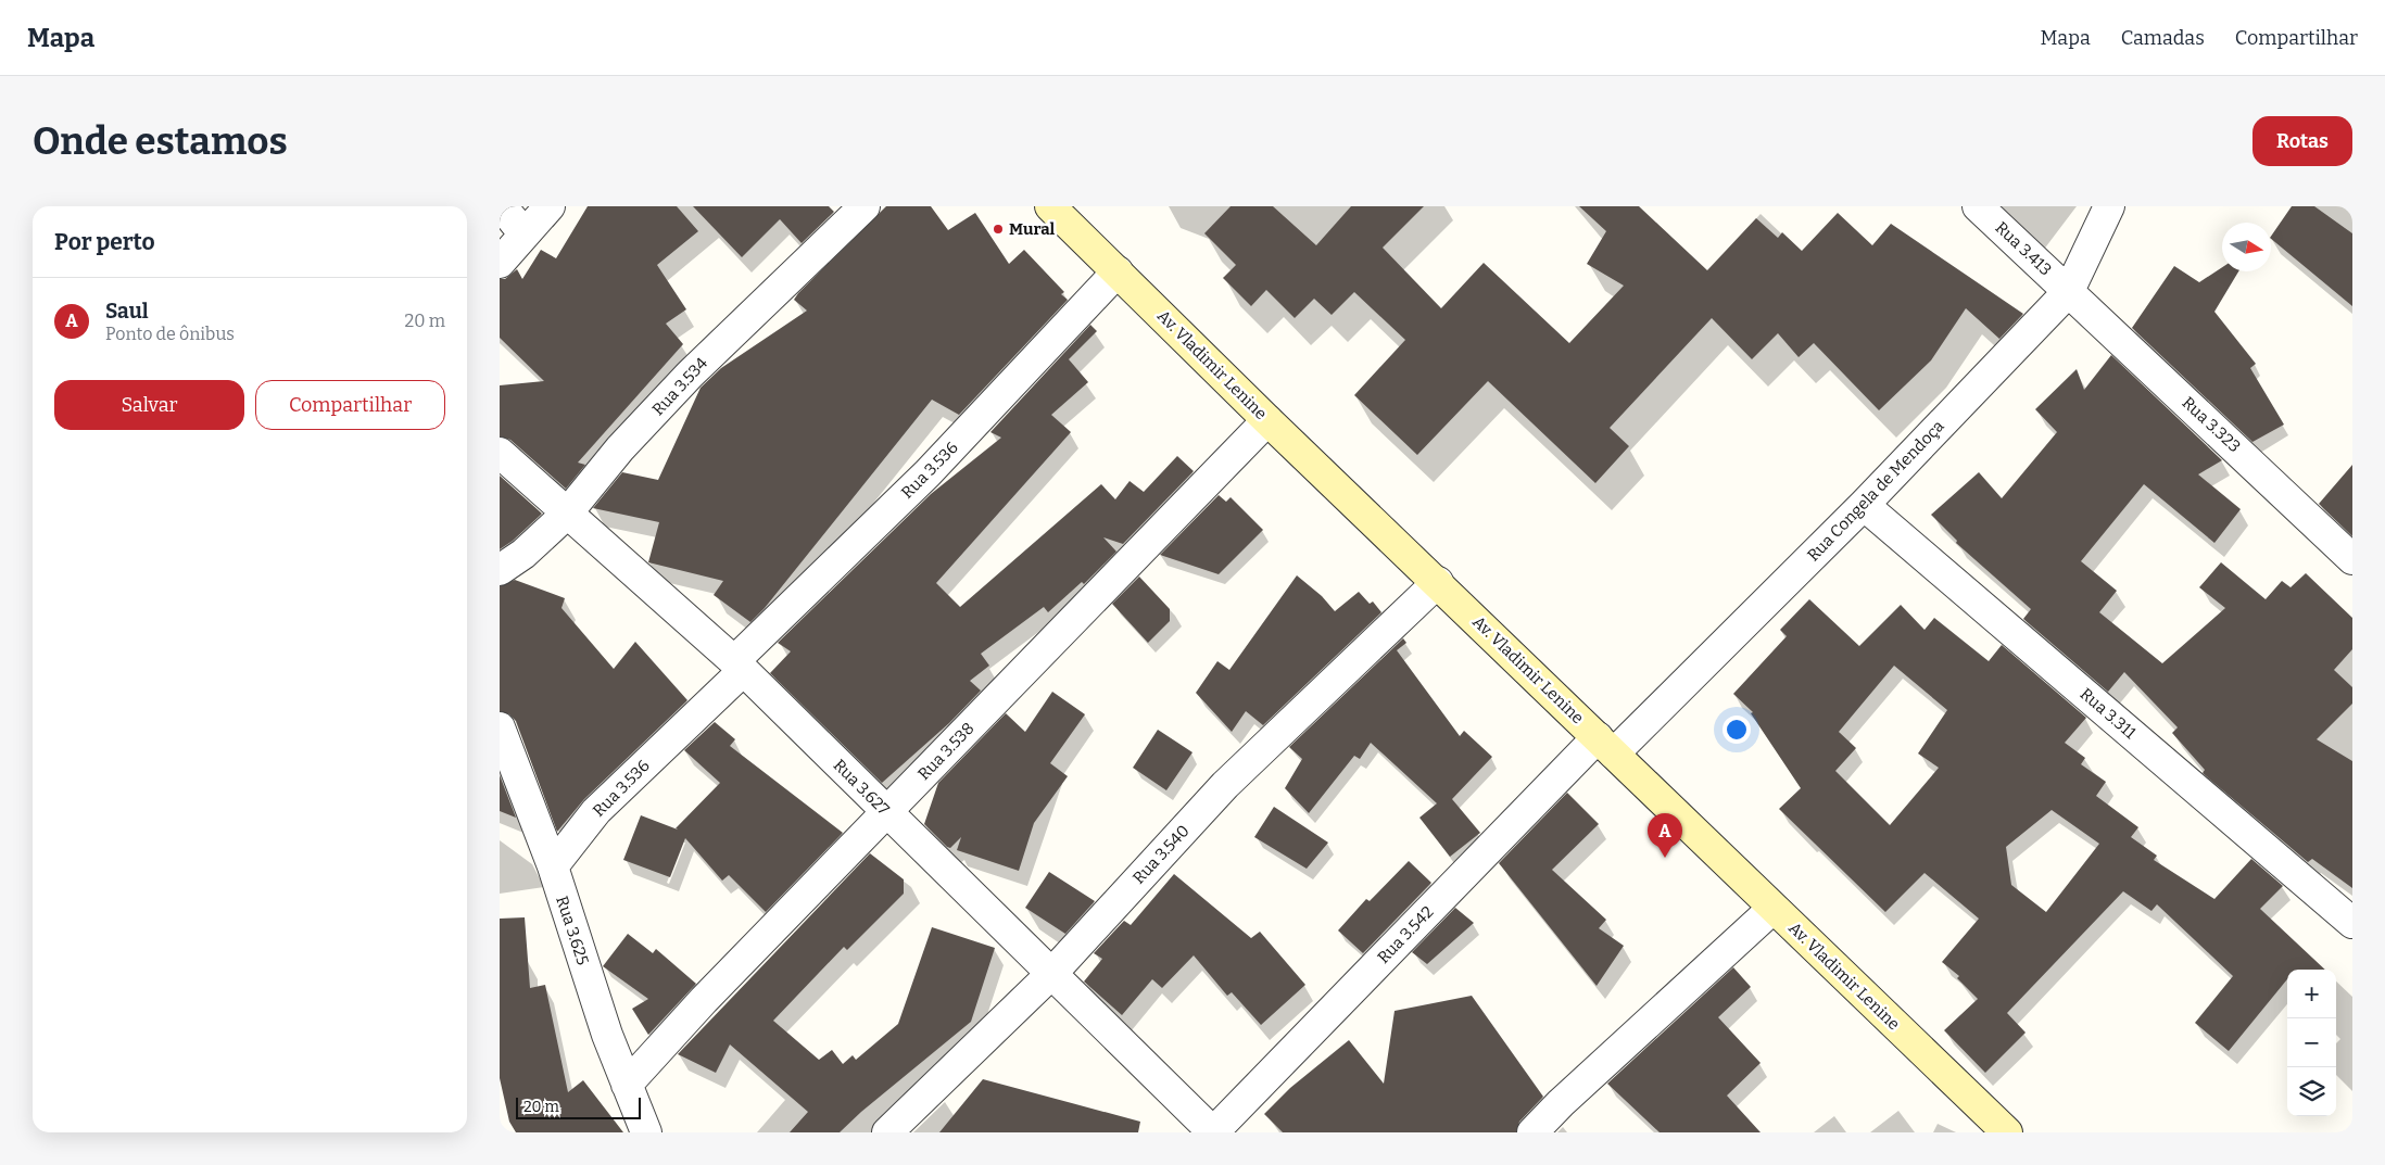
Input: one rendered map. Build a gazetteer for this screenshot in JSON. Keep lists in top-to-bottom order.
{
  "streets": {
    "main road": ["Av. Vladimir Lenine"],
    "street": [
      "Rua 3.413",
      "Rua 3.534",
      "Rua 3.323",
      "Rua 3.536",
      "Rua Congela de Mendoça",
      "Rua 3.311",
      "Rua 3.538",
      "Rua 3.627",
      "Rua 3.540",
      "Rua 3.625",
      "Rua 3.542"
    ]
  },
  "crossings": [
    ["Rua 3.413", "Rua 3.323"],
    ["Rua 3.413", "Rua Congela de Mendoça"],
    ["Av. Vladimir Lenine", "Rua 3.536"],
    ["Av. Vladimir Lenine", "Rua Congela de Mendoça"],
    ["Av. Vladimir Lenine", "Rua 3.538"],
    ["Av. Vladimir Lenine", "Rua 3.540"],
    ["Av. Vladimir Lenine", "Rua 3.542"],
    ["Rua 3.534", "Rua 3.627"],
    ["Rua 3.323", "Rua Congela de Mendoça"],
    ["Rua 3.536", "Rua 3.627"],
    ["Rua 3.536", "Rua 3.625"],
    ["Rua Congela de Mendoça", "Rua 3.311"],
    ["Rua Congela de Mendoça", "Rua 3.542"],
    ["Rua 3.538", "Rua 3.627"],
    ["Rua 3.538", "Rua 3.625"],
    ["Rua 3.627", "Rua 3.540"],
    ["Rua 3.627", "Rua 3.542"]
  ],
  "places": ["Mural"],
  "scale_bar": "20 m",
  "north": "right",
  "page": {
    "header": "Mapa",
    "nav": ["Mapa", "Camadas", "Compartilhar"],
    "buttons": [
      "Rotas",
      ["Salvar", "Compartilhar"]
    ],
    "title": "Onde estamos",
    "heading": "Por perto",
    "list": [
      {
        "mark": "A",
        "name": "Saul",
        "note": "Ponto de ônibus",
        "value": "20 m"
      }
    ],
    "pins": "A",
    "map_buttons": ["+", "−"],
    "scale": "20 m"
  }
}
